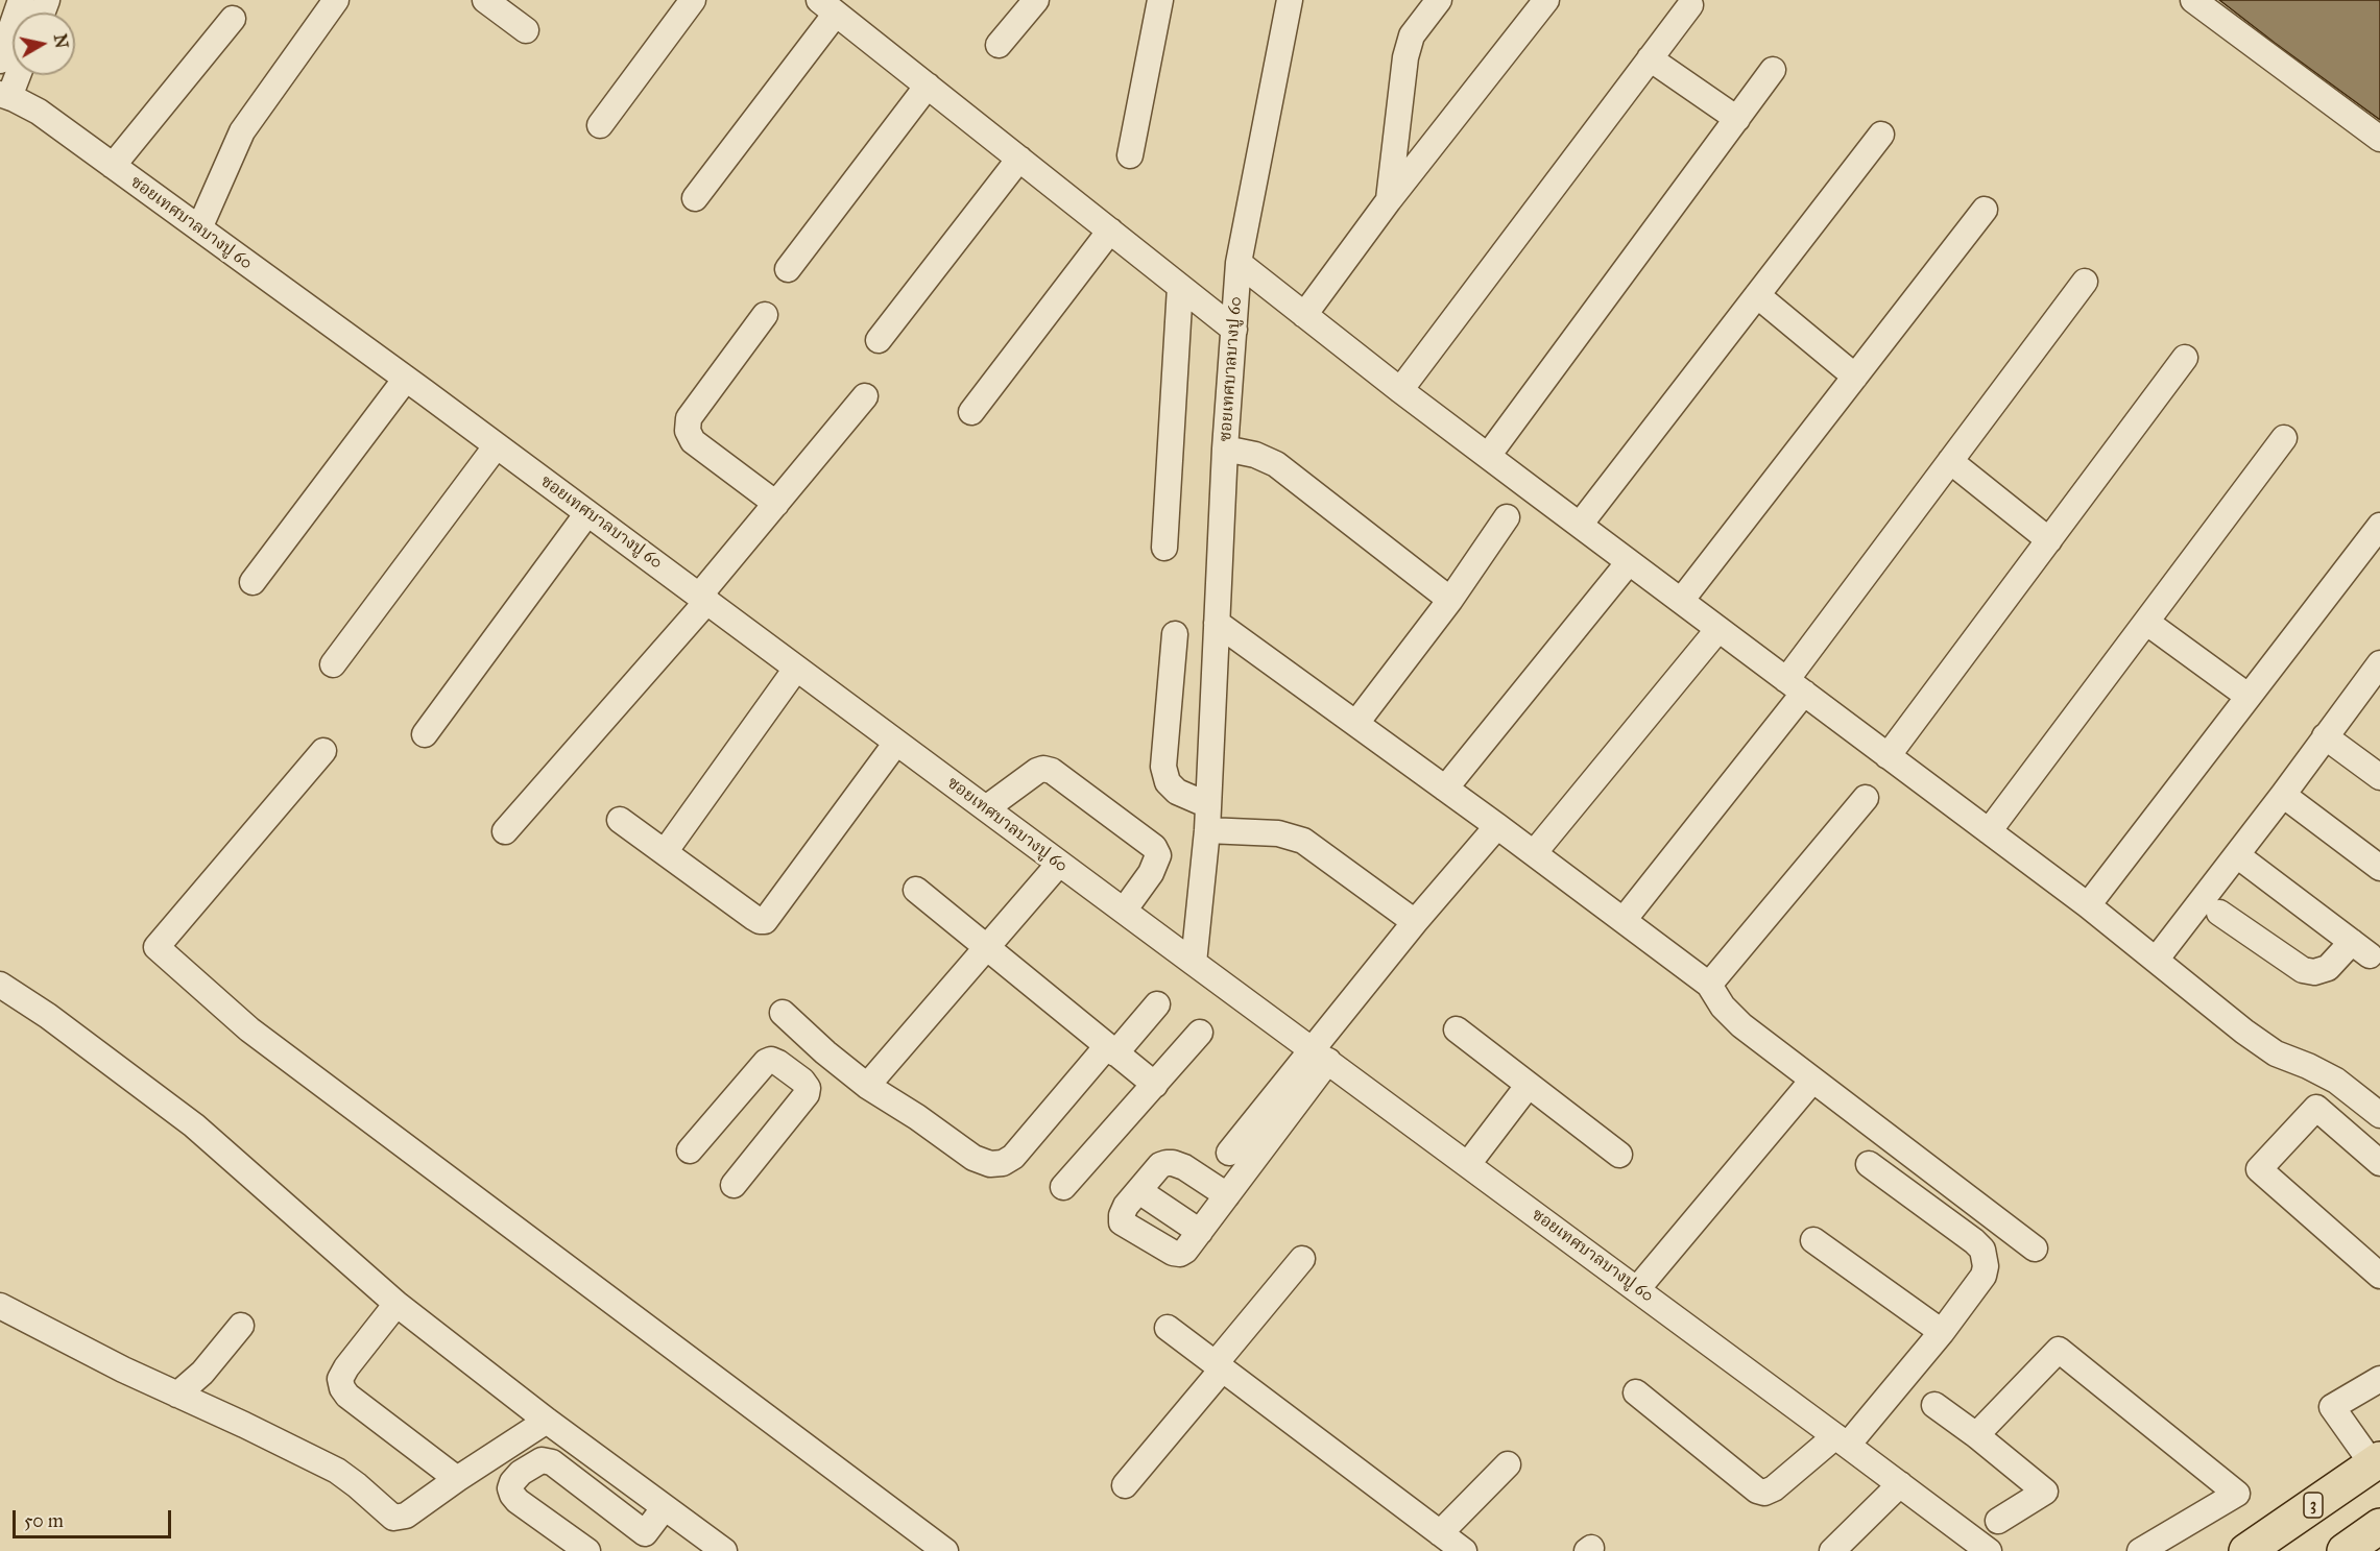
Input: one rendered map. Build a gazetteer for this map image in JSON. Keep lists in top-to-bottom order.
{
  "streets": {
    "highway": ["3"],
    "street": ["ซอยเทศบาลบางปู 60"]
  },
  "scale_bar": "50 m",
  "north": "right"
}
